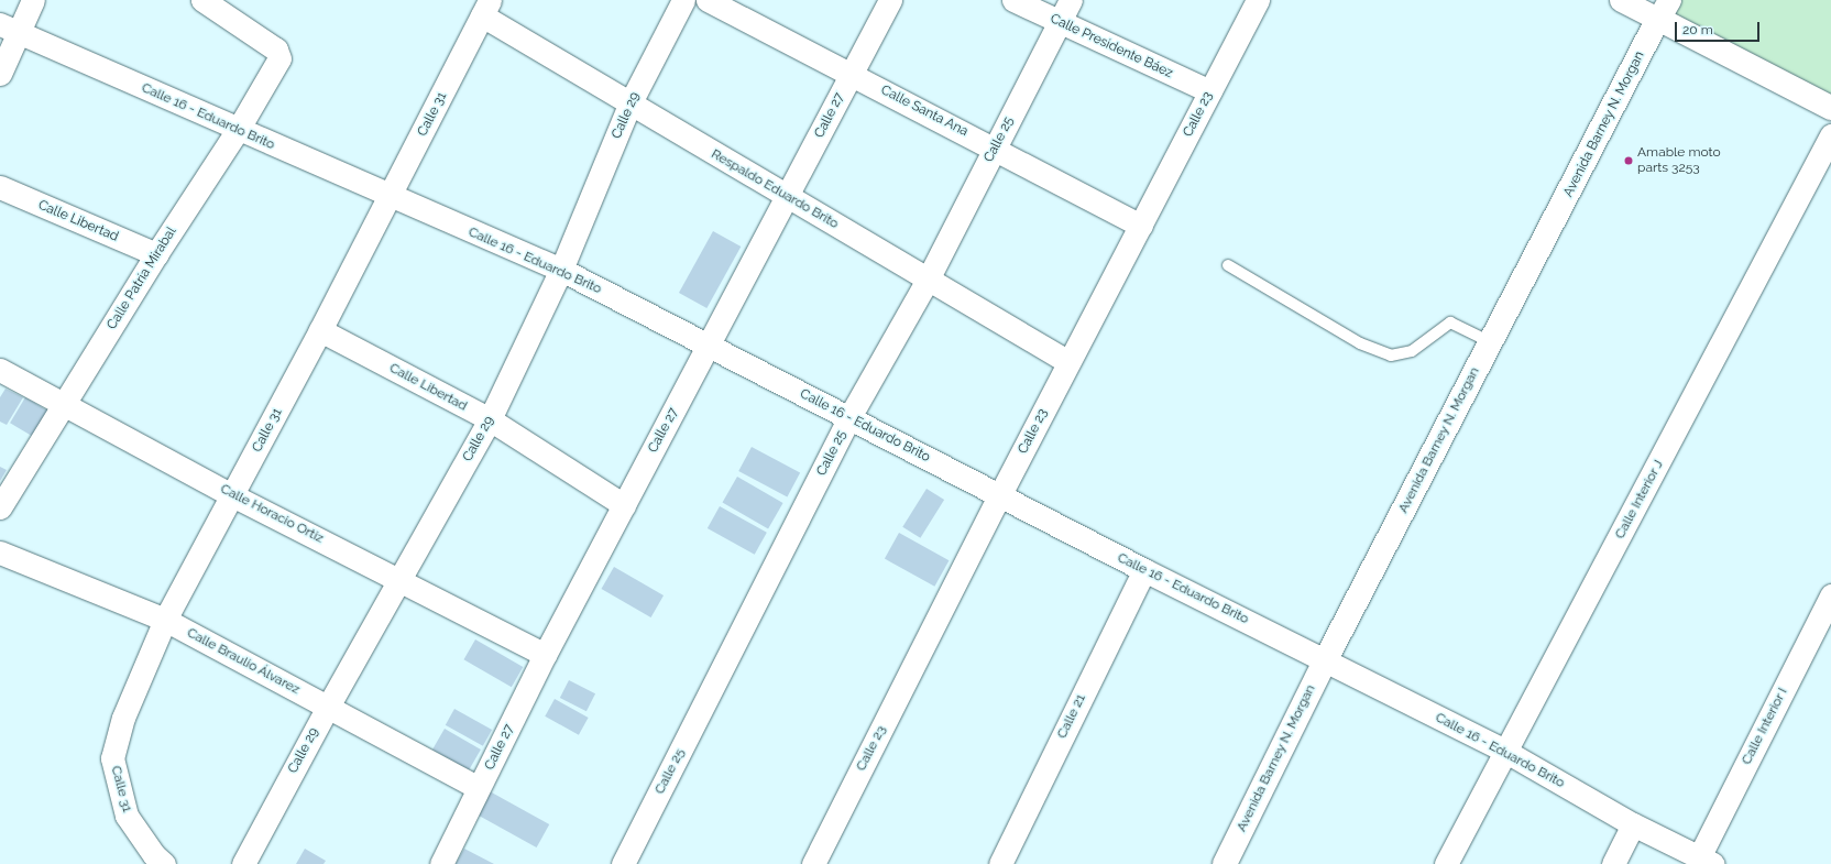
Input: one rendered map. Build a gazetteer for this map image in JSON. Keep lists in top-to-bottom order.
{
  "streets": {
    "street": [
      "Calle Presidente Báez",
      "Calle Santa Ana",
      "Calle 31",
      "Calle 23",
      "Calle 29",
      "Calle 27",
      "Calle 16 - Eduardo Brito",
      "Avenida Barney N. Morgan",
      "Calle 25",
      "Respaldo Eduardo Brito",
      "Calle Libertad",
      "Calle Patria Mirabal",
      "Calle Interior J",
      "Calle Horacio Ortiz",
      "Calle Braulio Álvarez",
      "Calle 21",
      "Calle Interior I"
    ]
  },
  "crossings": [
    ["Calle Presidente Báez", "Calle 23"],
    ["Calle Presidente Báez", "Calle 25"],
    ["Calle Santa Ana", "Calle 23"],
    ["Calle Santa Ana", "Calle 27"],
    ["Calle Santa Ana", "Calle 25"],
    ["Calle 31", "Calle 16 - Eduardo Brito"],
    ["Calle 31", "Respaldo Eduardo Brito"],
    ["Calle 31", "Calle Libertad"],
    ["Calle 31", "Calle Horacio Ortiz"],
    ["Calle 31", "Calle Braulio Álvarez"],
    ["Calle 23", "Calle 16 - Eduardo Brito"],
    ["Calle 23", "Respaldo Eduardo Brito"],
    ["Calle 29", "Calle 16 - Eduardo Brito"],
    ["Calle 29", "Respaldo Eduardo Brito"],
    ["Calle 29", "Calle Libertad"],
    ["Calle 29", "Calle Horacio Ortiz"],
    ["Calle 29", "Calle Braulio Álvarez"],
    ["Calle 27", "Calle 16 - Eduardo Brito"],
    ["Calle 27", "Respaldo Eduardo Brito"],
    ["Calle 27", "Calle Libertad"],
    ["Calle 27", "Calle Horacio Ortiz"],
    ["Calle 27", "Calle Braulio Álvarez"],
    ["Calle 16 - Eduardo Brito", "Avenida Barney N. Morgan"],
    ["Calle 16 - Eduardo Brito", "Calle 25"],
    ["Calle 16 - Eduardo Brito", "Calle Patria Mirabal"],
    ["Calle 16 - Eduardo Brito", "Calle Interior J"],
    ["Calle 16 - Eduardo Brito", "Calle 21"],
    ["Calle 16 - Eduardo Brito", "Calle Interior I"],
    ["Calle 25", "Respaldo Eduardo Brito"],
    ["Calle Libertad", "Calle Patria Mirabal"],
    ["Calle Patria Mirabal", "Calle Horacio Ortiz"]
  ],
  "places": ["Amable moto parts 3253"],
  "scale_bar": "20 m"
}
